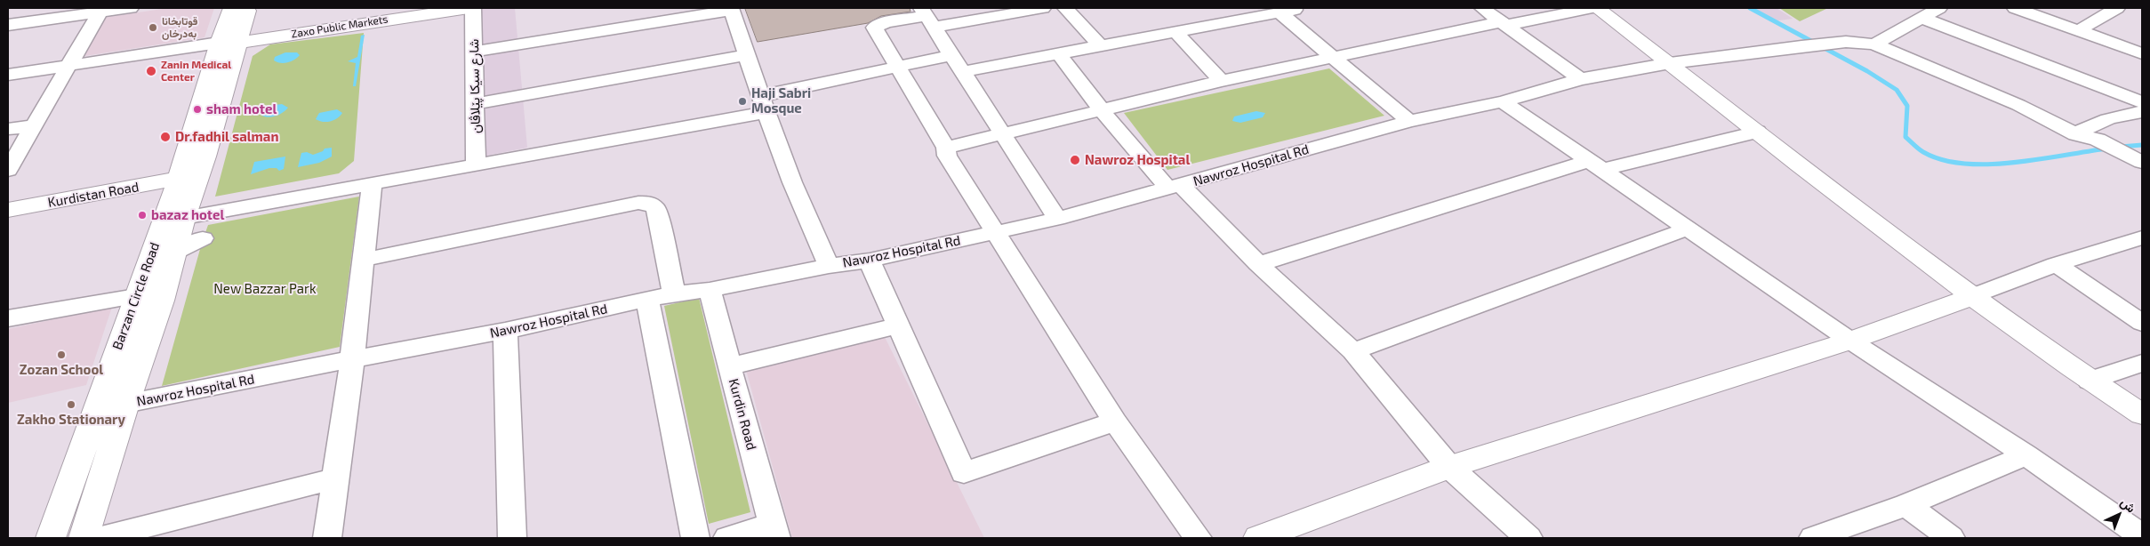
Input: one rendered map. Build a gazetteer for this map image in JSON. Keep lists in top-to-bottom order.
{
  "streets": {
    "main road": ["Zaxo Public Markets", "Kurdistan Road", "Barzan Circle Road"],
    "street": ["شارع سيكا پێلاڤان", "Nawroz Hospital Rd", "Kurdin Road"]
  },
  "crossings": [
    ["Zaxo Public Markets", "Barzan Circle Road"],
    ["Nawroz Hospital Rd", "Barzan Circle Road"],
    ["Nawroz Hospital Rd", "Kurdin Road"],
    ["Kurdistan Road", "Barzan Circle Road"]
  ],
  "parks": ["New Bazzar Park"],
  "places": [
    "قوتابخانا به‌درخان",
    "Zanin Medical Center",
    "Haji Sabri Mosque",
    "sham hotel",
    "Dr.fadhil salman",
    "Nawroz Hospital",
    "bazaz hotel",
    "Zozan School",
    "Zakho Stationary"
  ],
  "north": "top right"
}
